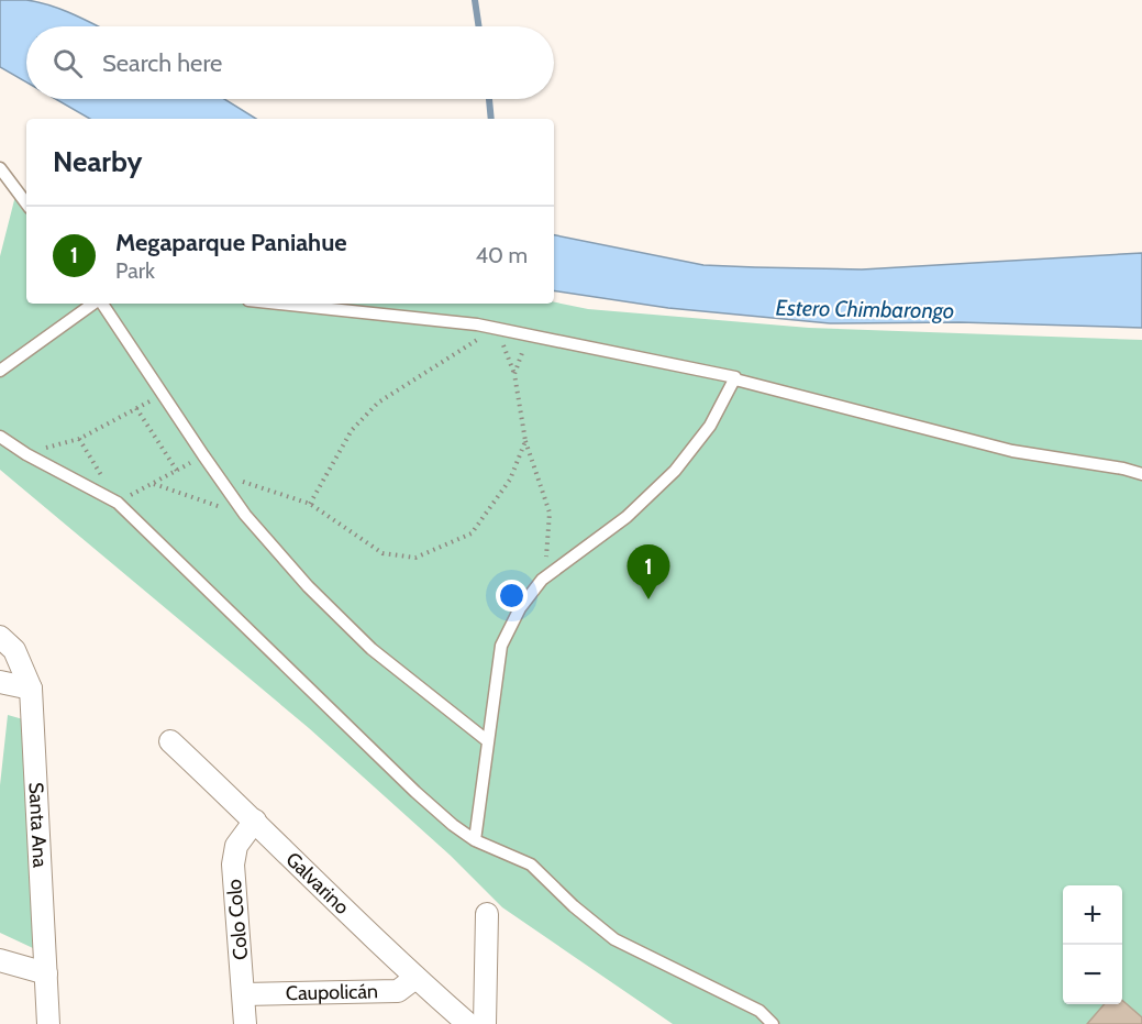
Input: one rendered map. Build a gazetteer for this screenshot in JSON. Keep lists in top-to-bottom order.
{
  "streets": {
    "street": [
      "Santa Ana",
      "Galvarino",
      "Colo Colo",
      "Caupolicán"
    ]
  },
  "crossings": [
    ["Galvarino", "Colo Colo"],
    ["Galvarino", "Caupolicán"],
    ["Colo Colo", "Caupolicán"]
  ],
  "water": ["Estero Chimbarongo"],
  "page": {
    "search": "Search here",
    "heading": "Nearby",
    "list": [
      {
        "mark": "1",
        "name": "Megaparque Paniahue",
        "note": "Park",
        "value": "40 m"
      }
    ],
    "pins": "1",
    "map_buttons": ["+", "−"]
  }
}
